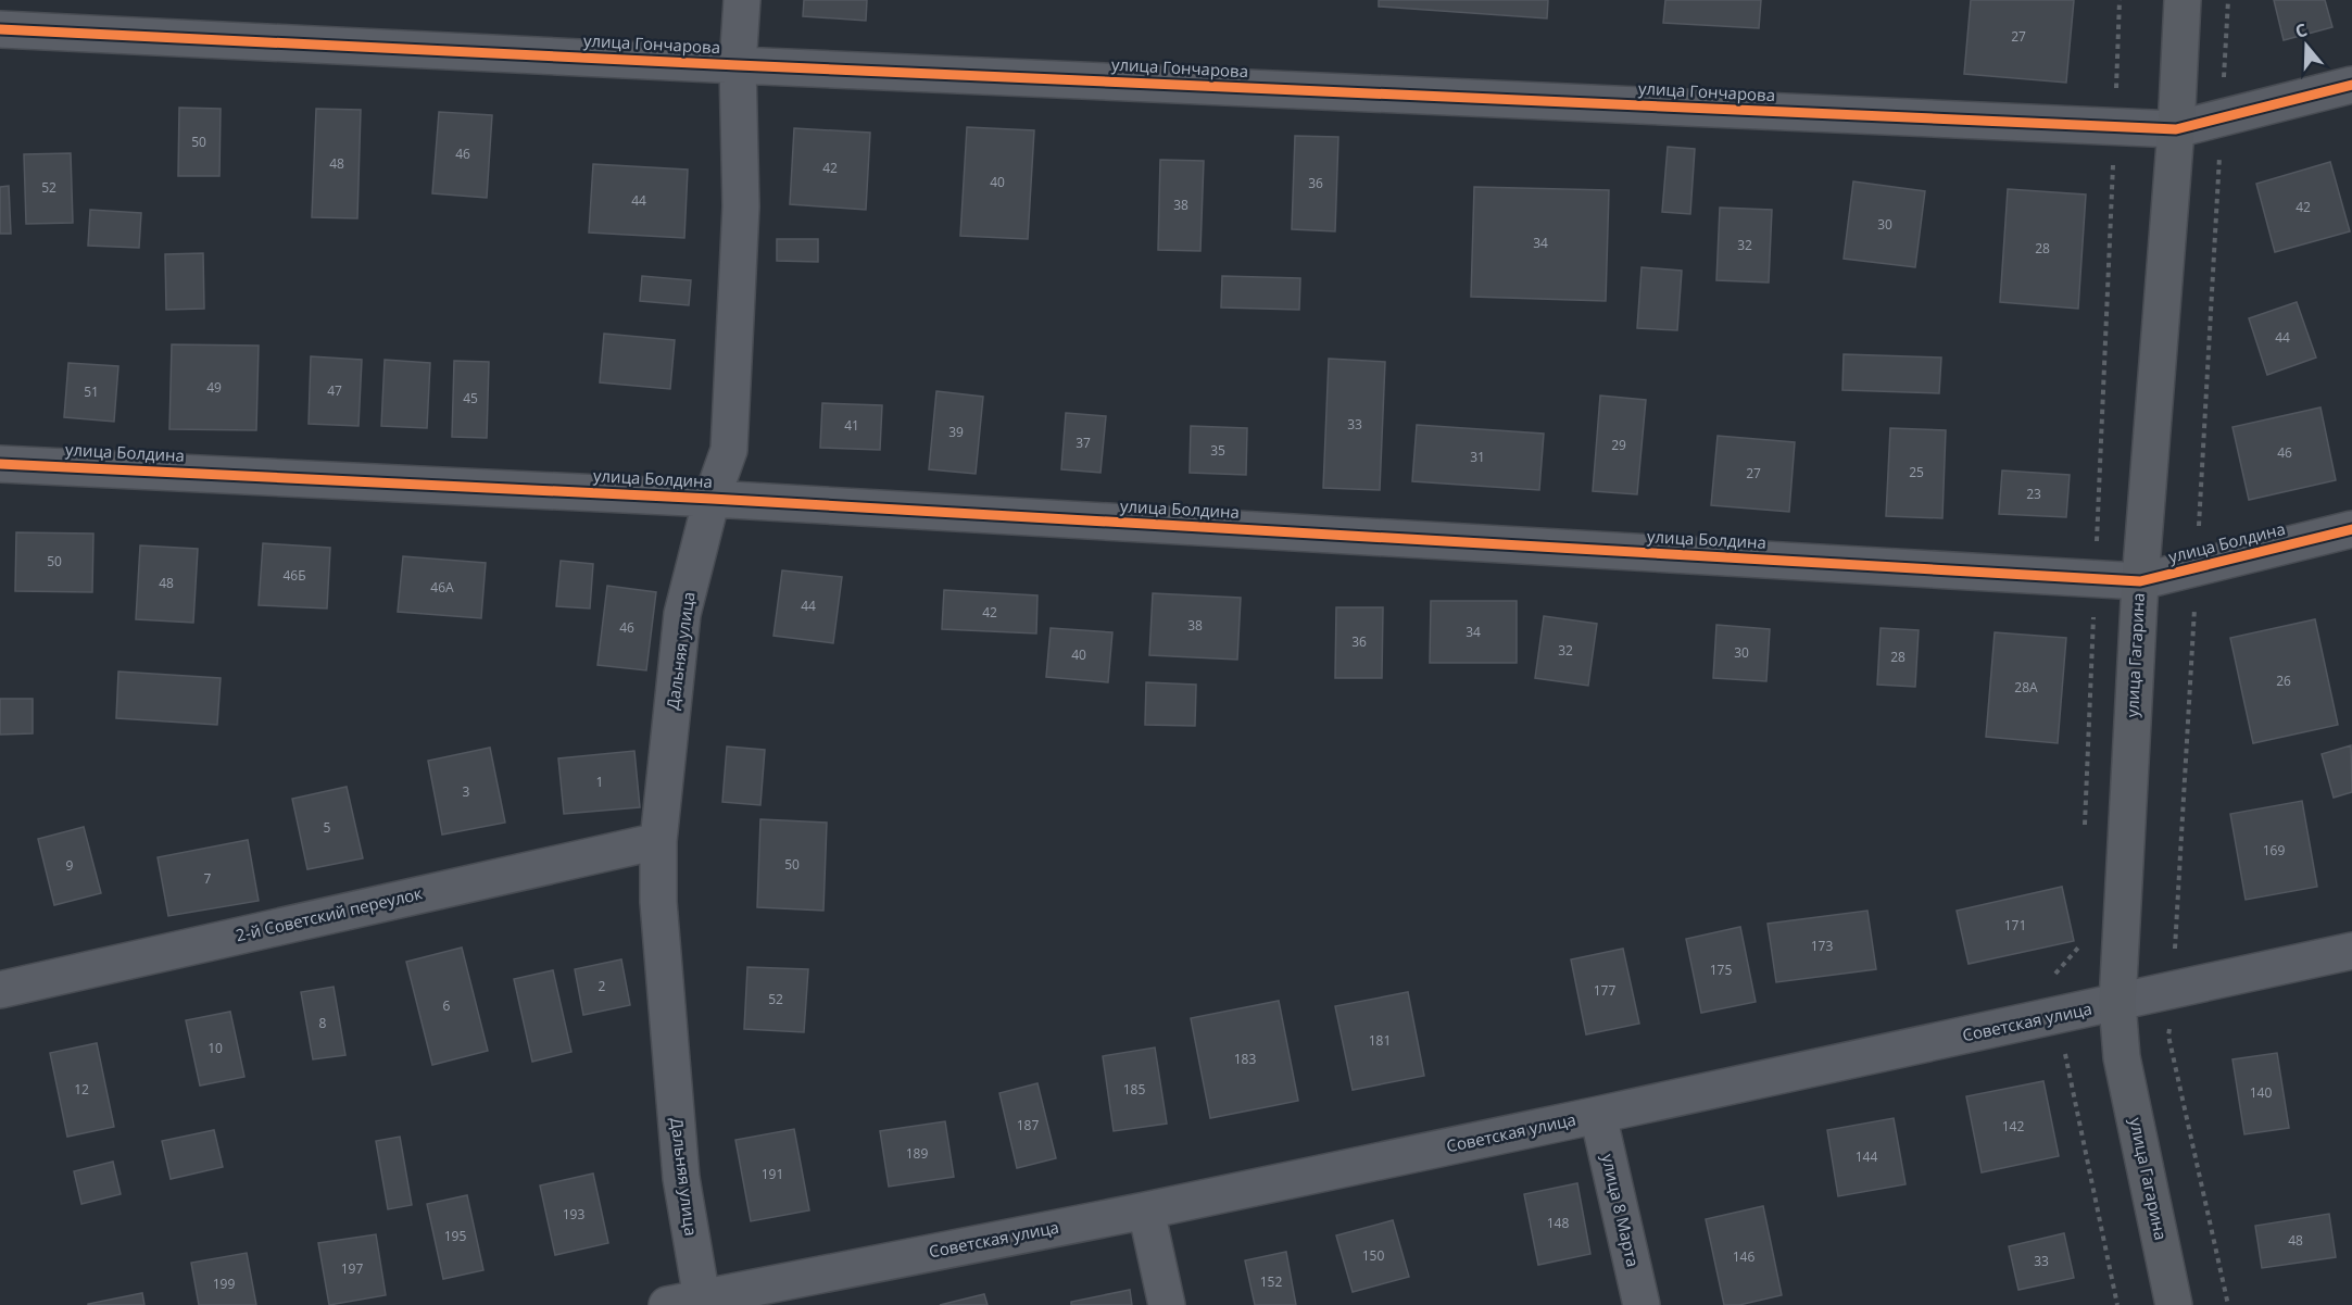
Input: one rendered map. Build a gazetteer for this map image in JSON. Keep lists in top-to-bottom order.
{
  "streets": {
    "main road": ["улица Гагарина"],
    "street": [
      "улица Гончарова",
      "улица Болдина",
      "Дальняя улица",
      "2-й Советский переулок",
      "Советская улица",
      "улица 8 Марта"
    ]
  },
  "crossings": [
    ["улица Гончарова", "Дальняя улица"],
    ["улица Гончарова", "улица Гагарина"],
    ["улица Болдина", "Дальняя улица"],
    ["улица Болдина", "улица Гагарина"],
    ["Дальняя улица", "2-й Советский переулок"],
    ["Дальняя улица", "Советская улица"],
    ["улица Гагарина", "Советская улица"],
    ["Советская улица", "улица 8 Марта"]
  ],
  "house_numbers": [
    "27",
    "50",
    "46",
    "48",
    "42",
    "40",
    "36",
    "52",
    "44",
    "38",
    "42",
    "30",
    "34",
    "32",
    "28",
    "44",
    "49",
    "47",
    "51",
    "45",
    "33",
    "41",
    "39",
    "37",
    "29",
    "35",
    "46",
    "31",
    "25",
    "27",
    "23",
    "50",
    "46Б",
    "48",
    "46А",
    "44",
    "42",
    "38",
    "46",
    "34",
    "36",
    "32",
    "30",
    "40",
    "28",
    "26",
    "28А",
    "1",
    "3",
    "5",
    "169",
    "50",
    "9",
    "7",
    "171",
    "173",
    "175",
    "2",
    "177",
    "52",
    "6",
    "8",
    "181",
    "10",
    "183",
    "12",
    "185",
    "140",
    "187",
    "142",
    "189",
    "144",
    "191",
    "193",
    "148",
    "195",
    "48",
    "150",
    "146",
    "33",
    "197",
    "152",
    "199"
  ],
  "north": "top"
}
